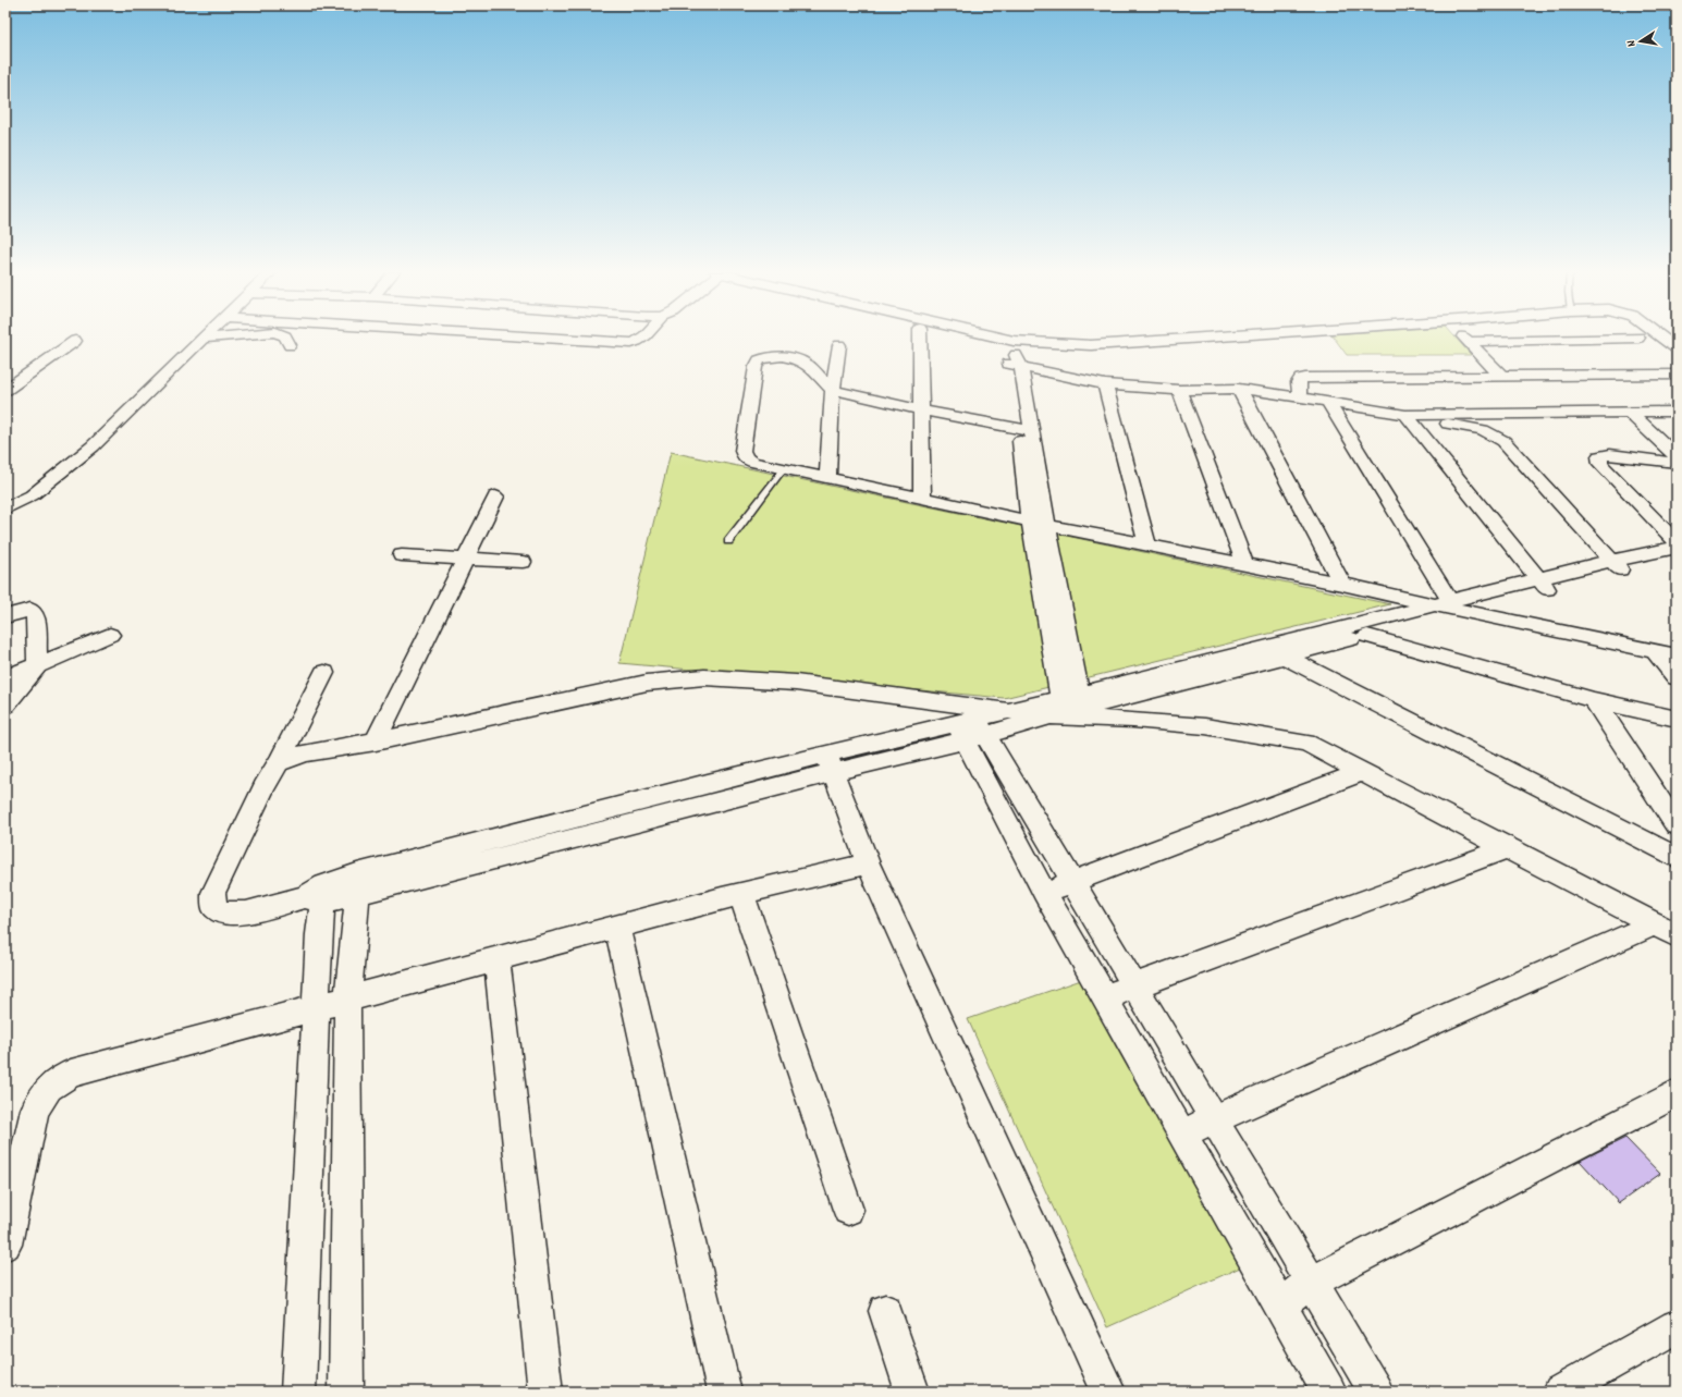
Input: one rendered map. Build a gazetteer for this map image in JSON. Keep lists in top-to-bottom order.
{
  "north": "left"
}
